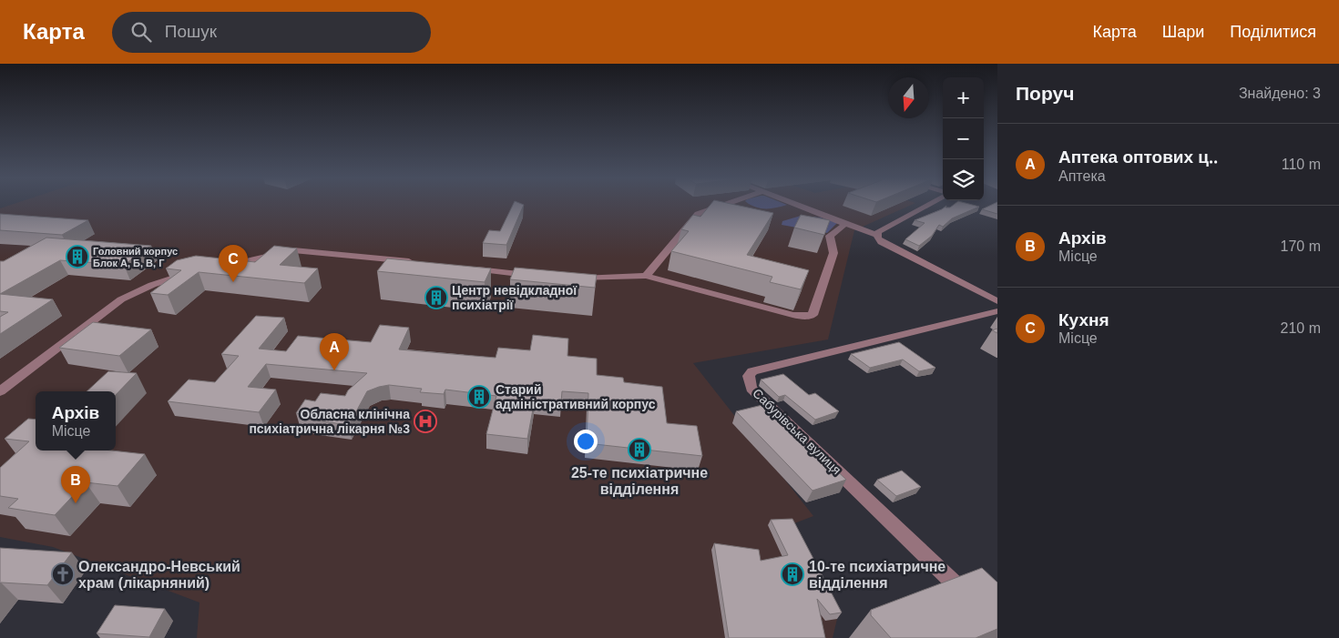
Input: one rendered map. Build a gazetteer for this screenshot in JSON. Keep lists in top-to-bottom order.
{
  "streets": {
    "street": ["Сабурівська вулиця"]
  },
  "places": {
    "building": [
      "Головний корпус Блок А, Б, В, Г",
      "Центр невідкладної психіатрії",
      "Старий адміністративний корпус",
      "25-те психіатричне відділення",
      "10-те психіатричне відділення"
    ],
    "hospital": ["Обласна клінічна психіатрична лікарня №3"],
    "church": ["Олександро-Невський храм (лікарняний)"]
  },
  "north": "bottom",
  "page": {
    "header": "Карта",
    "search": "Пошук",
    "nav": ["Карта", "Шари", "Поділитися"],
    "heading": ["Поруч", "Знайдено: 3"],
    "map_buttons": ["+", "−"],
    "list": [
      {
        "mark": "A",
        "name": "Аптека оптових ц‥",
        "note": "Аптека",
        "value": "110 m"
      },
      {
        "mark": "B",
        "name": "Архів",
        "note": "Місце",
        "value": "170 m"
      },
      {
        "mark": "C",
        "name": "Кухня",
        "note": "Місце",
        "value": "210 m"
      }
    ],
    "pins": ["C", "A", "B"],
    "popup": ["Архів", "Місце"]
  }
}
